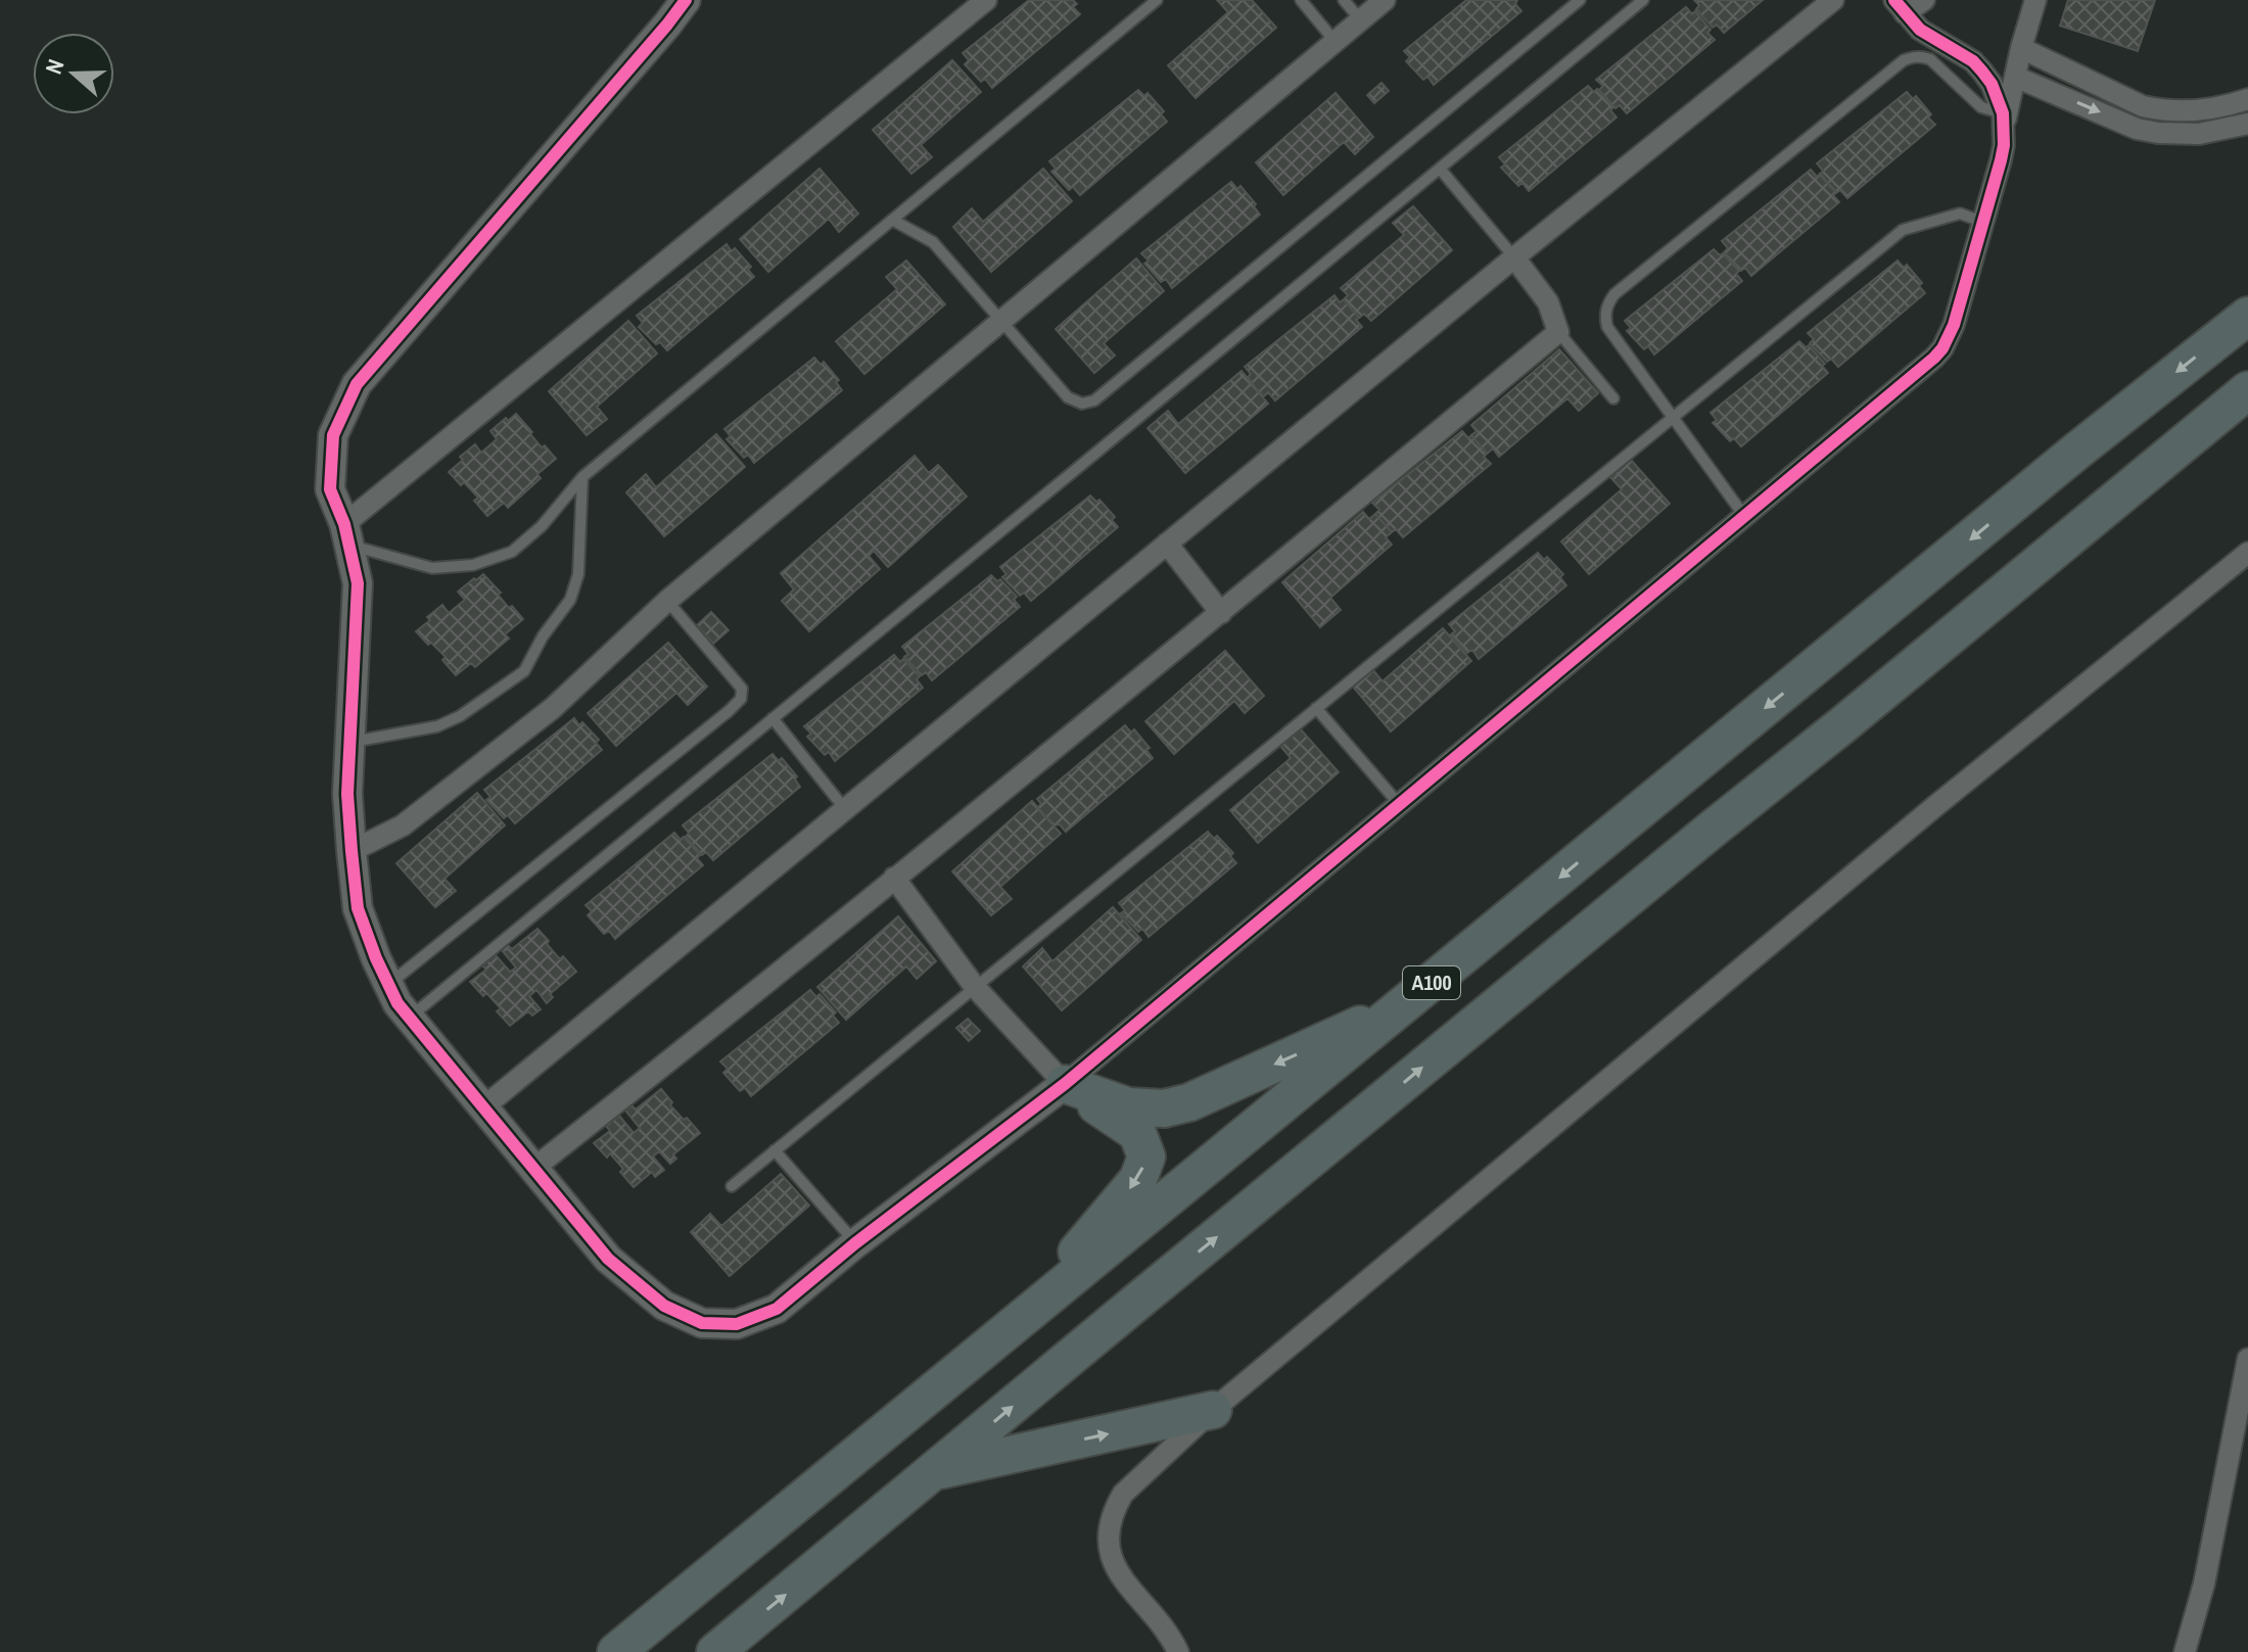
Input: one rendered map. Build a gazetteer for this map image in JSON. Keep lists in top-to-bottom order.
{
  "streets": {
    "highway": ["A100"]
  },
  "north": "left"
}
